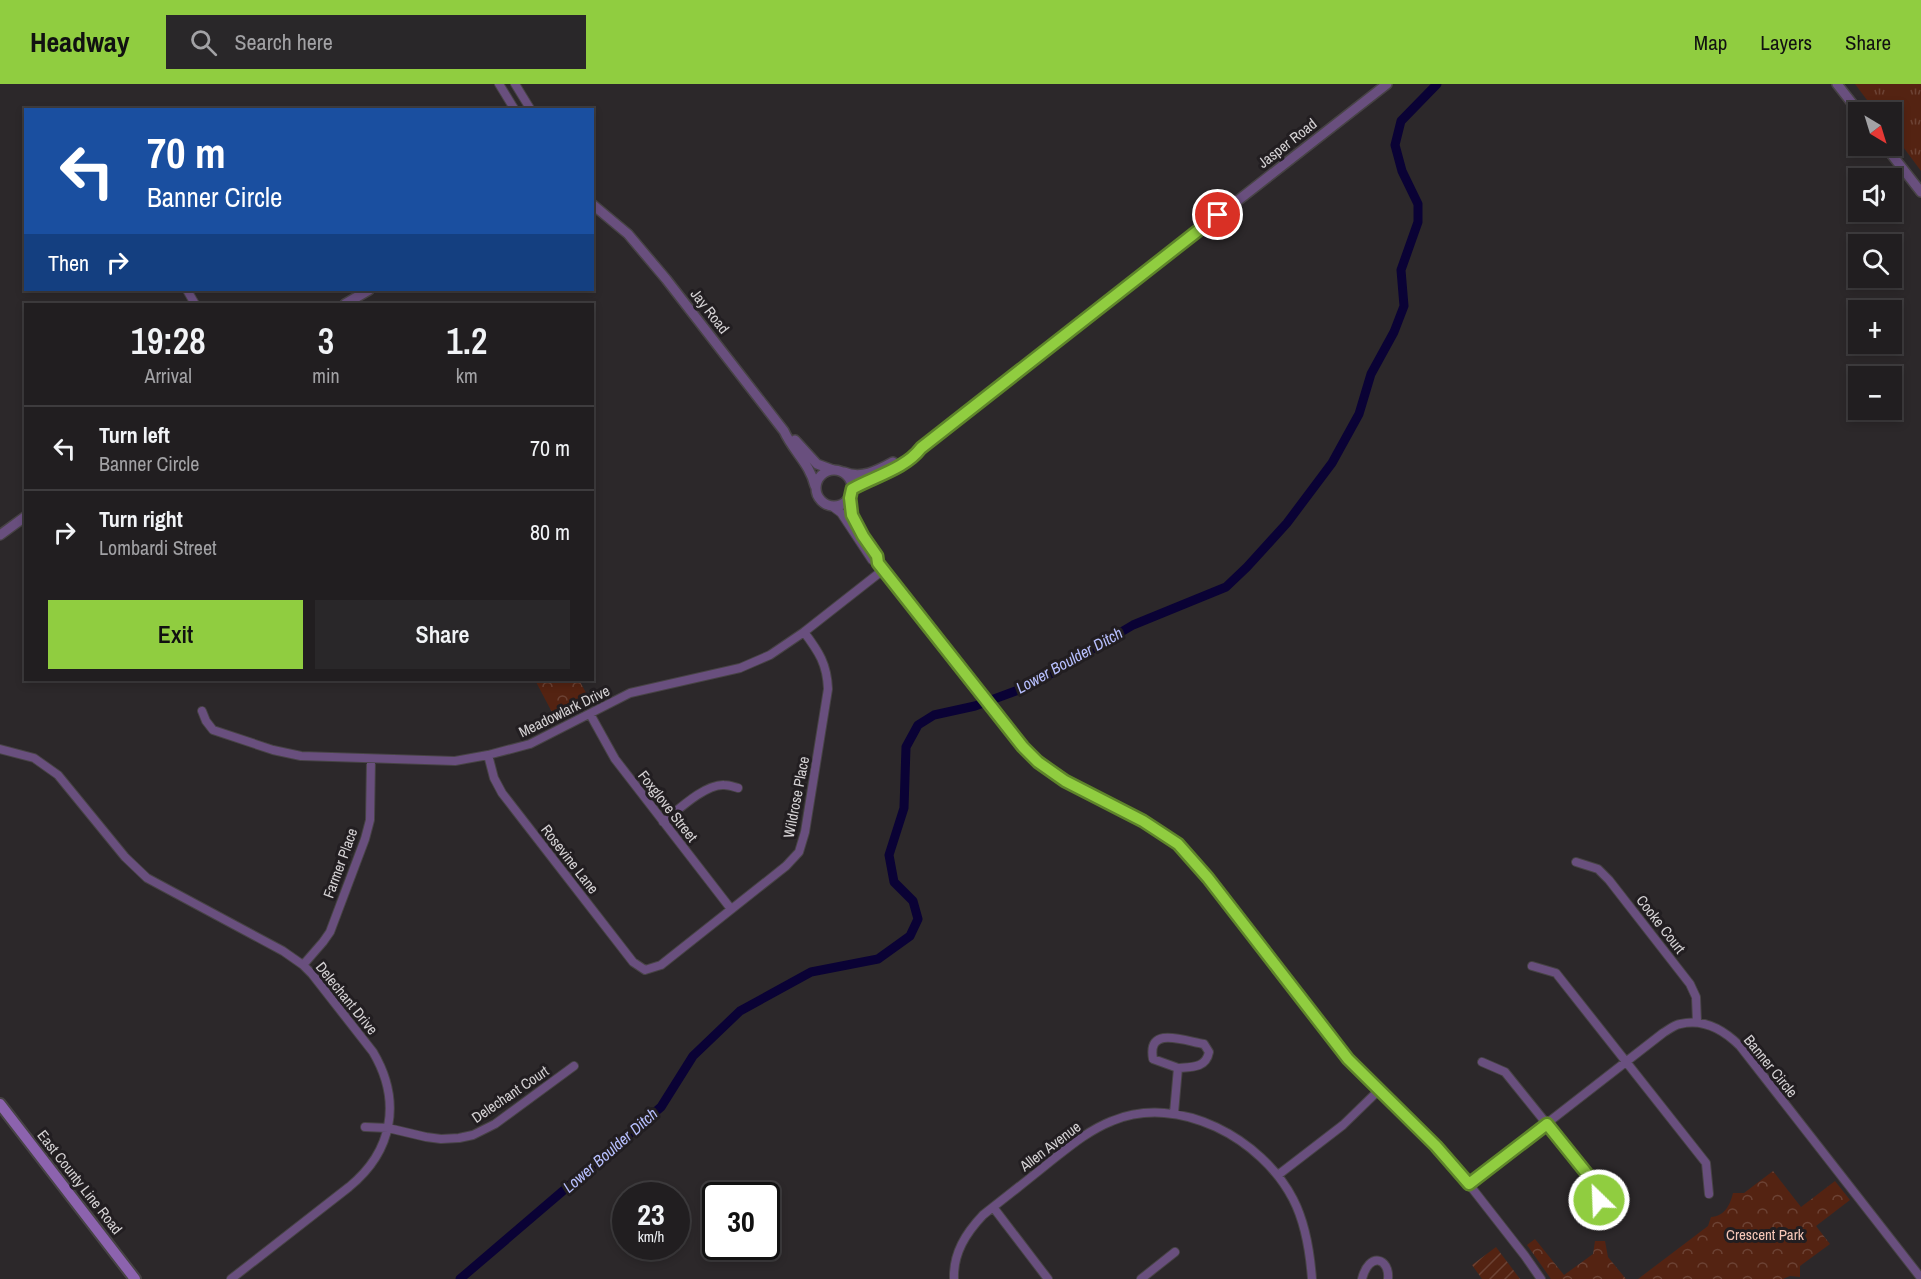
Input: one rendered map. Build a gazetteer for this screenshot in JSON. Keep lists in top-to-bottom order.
{
  "streets": {
    "main road": ["East County Line Road"],
    "street": [
      "Jasper Road",
      "Jay Road",
      "Meadowlark Drive",
      "Wildrose Place",
      "Foxglove Street",
      "Rosevine Lane",
      "Farmer Place",
      "Cooke Court",
      "Delechant Drive",
      "Banner Circle",
      "Delechant Court",
      "Allen Avenue"
    ]
  },
  "crossings": [
    ["Jasper Road", "Jay Road"],
    ["Meadowlark Drive", "Wildrose Place"],
    ["Meadowlark Drive", "Foxglove Street"],
    ["Meadowlark Drive", "Rosevine Lane"],
    ["Meadowlark Drive", "Farmer Place"],
    ["Wildrose Place", "Foxglove Street"],
    ["Wildrose Place", "Rosevine Lane"],
    ["Farmer Place", "Delechant Drive"],
    ["Cooke Court", "Banner Circle"],
    ["Delechant Drive", "Delechant Court"]
  ],
  "water": ["Lower Boulder Ditch"],
  "parks": ["Crescent Park"],
  "north": "bottom right",
  "page": {
    "header": "Headway",
    "search": "Search here",
    "nav": ["Map", "Layers", "Share"],
    "map_buttons": ["+", "−"],
    "turn": ["70 m", "Banner Circle"],
    "then": "Then",
    "eta": [
      "19:28",
      "Arrival",
      "3",
      "min",
      "1.2",
      "km"
    ],
    "list": [
      {
        "name": "Turn left",
        "note": "Banner Circle",
        "value": "70 m"
      },
      {
        "name": "Turn right",
        "note": "Lombardi Street",
        "value": "80 m"
      }
    ],
    "buttons": ["Exit", "Share"],
    "speed": "23 km/h",
    "limit": "30"
  }
}
